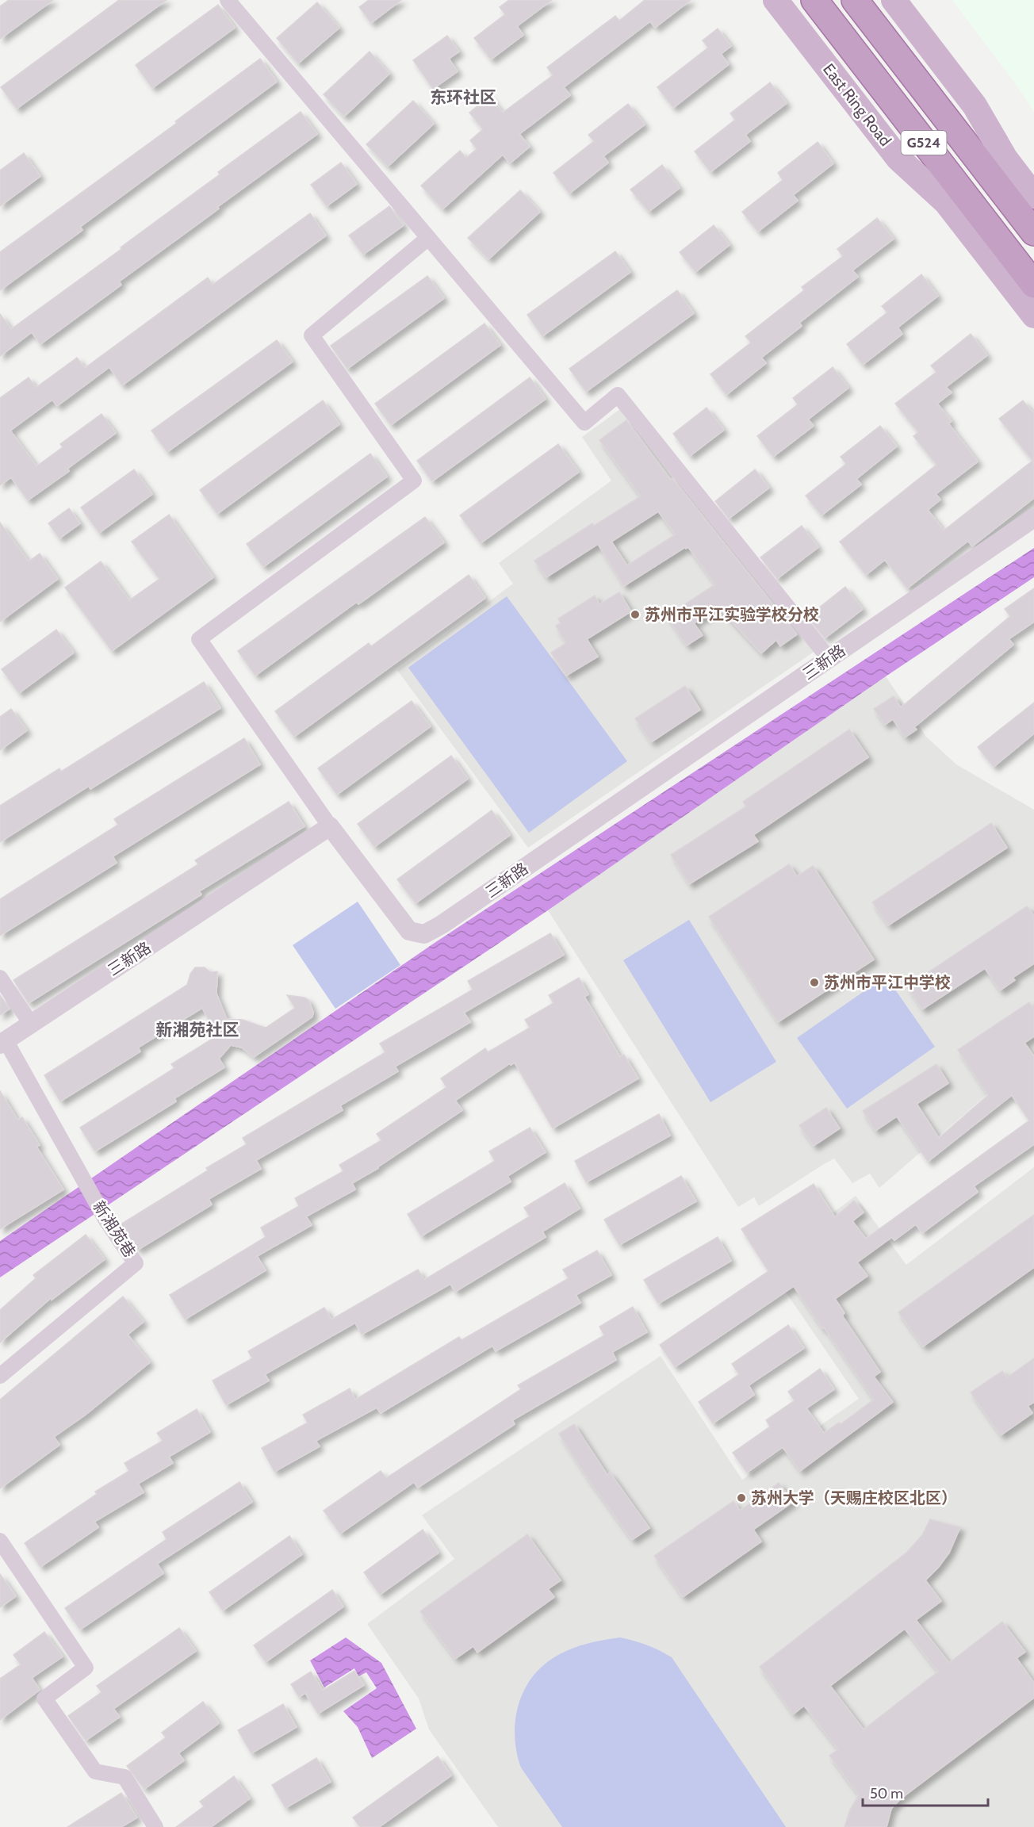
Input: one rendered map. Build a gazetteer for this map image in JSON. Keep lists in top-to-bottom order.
{
  "streets": {
    "highway": ["G524"],
    "main road": ["East Ring Road"],
    "street": ["三新路", "新湘苑巷"]
  },
  "crossings": [
    ["三新路", "新湘苑巷"]
  ],
  "districts": ["东环社区", "新湘苑社区"],
  "places": ["苏州市平江实验学校分校", "苏州市平江中学校", "苏州大学（天赐庄校区北区）"],
  "scale_bar": "50 m"
}
